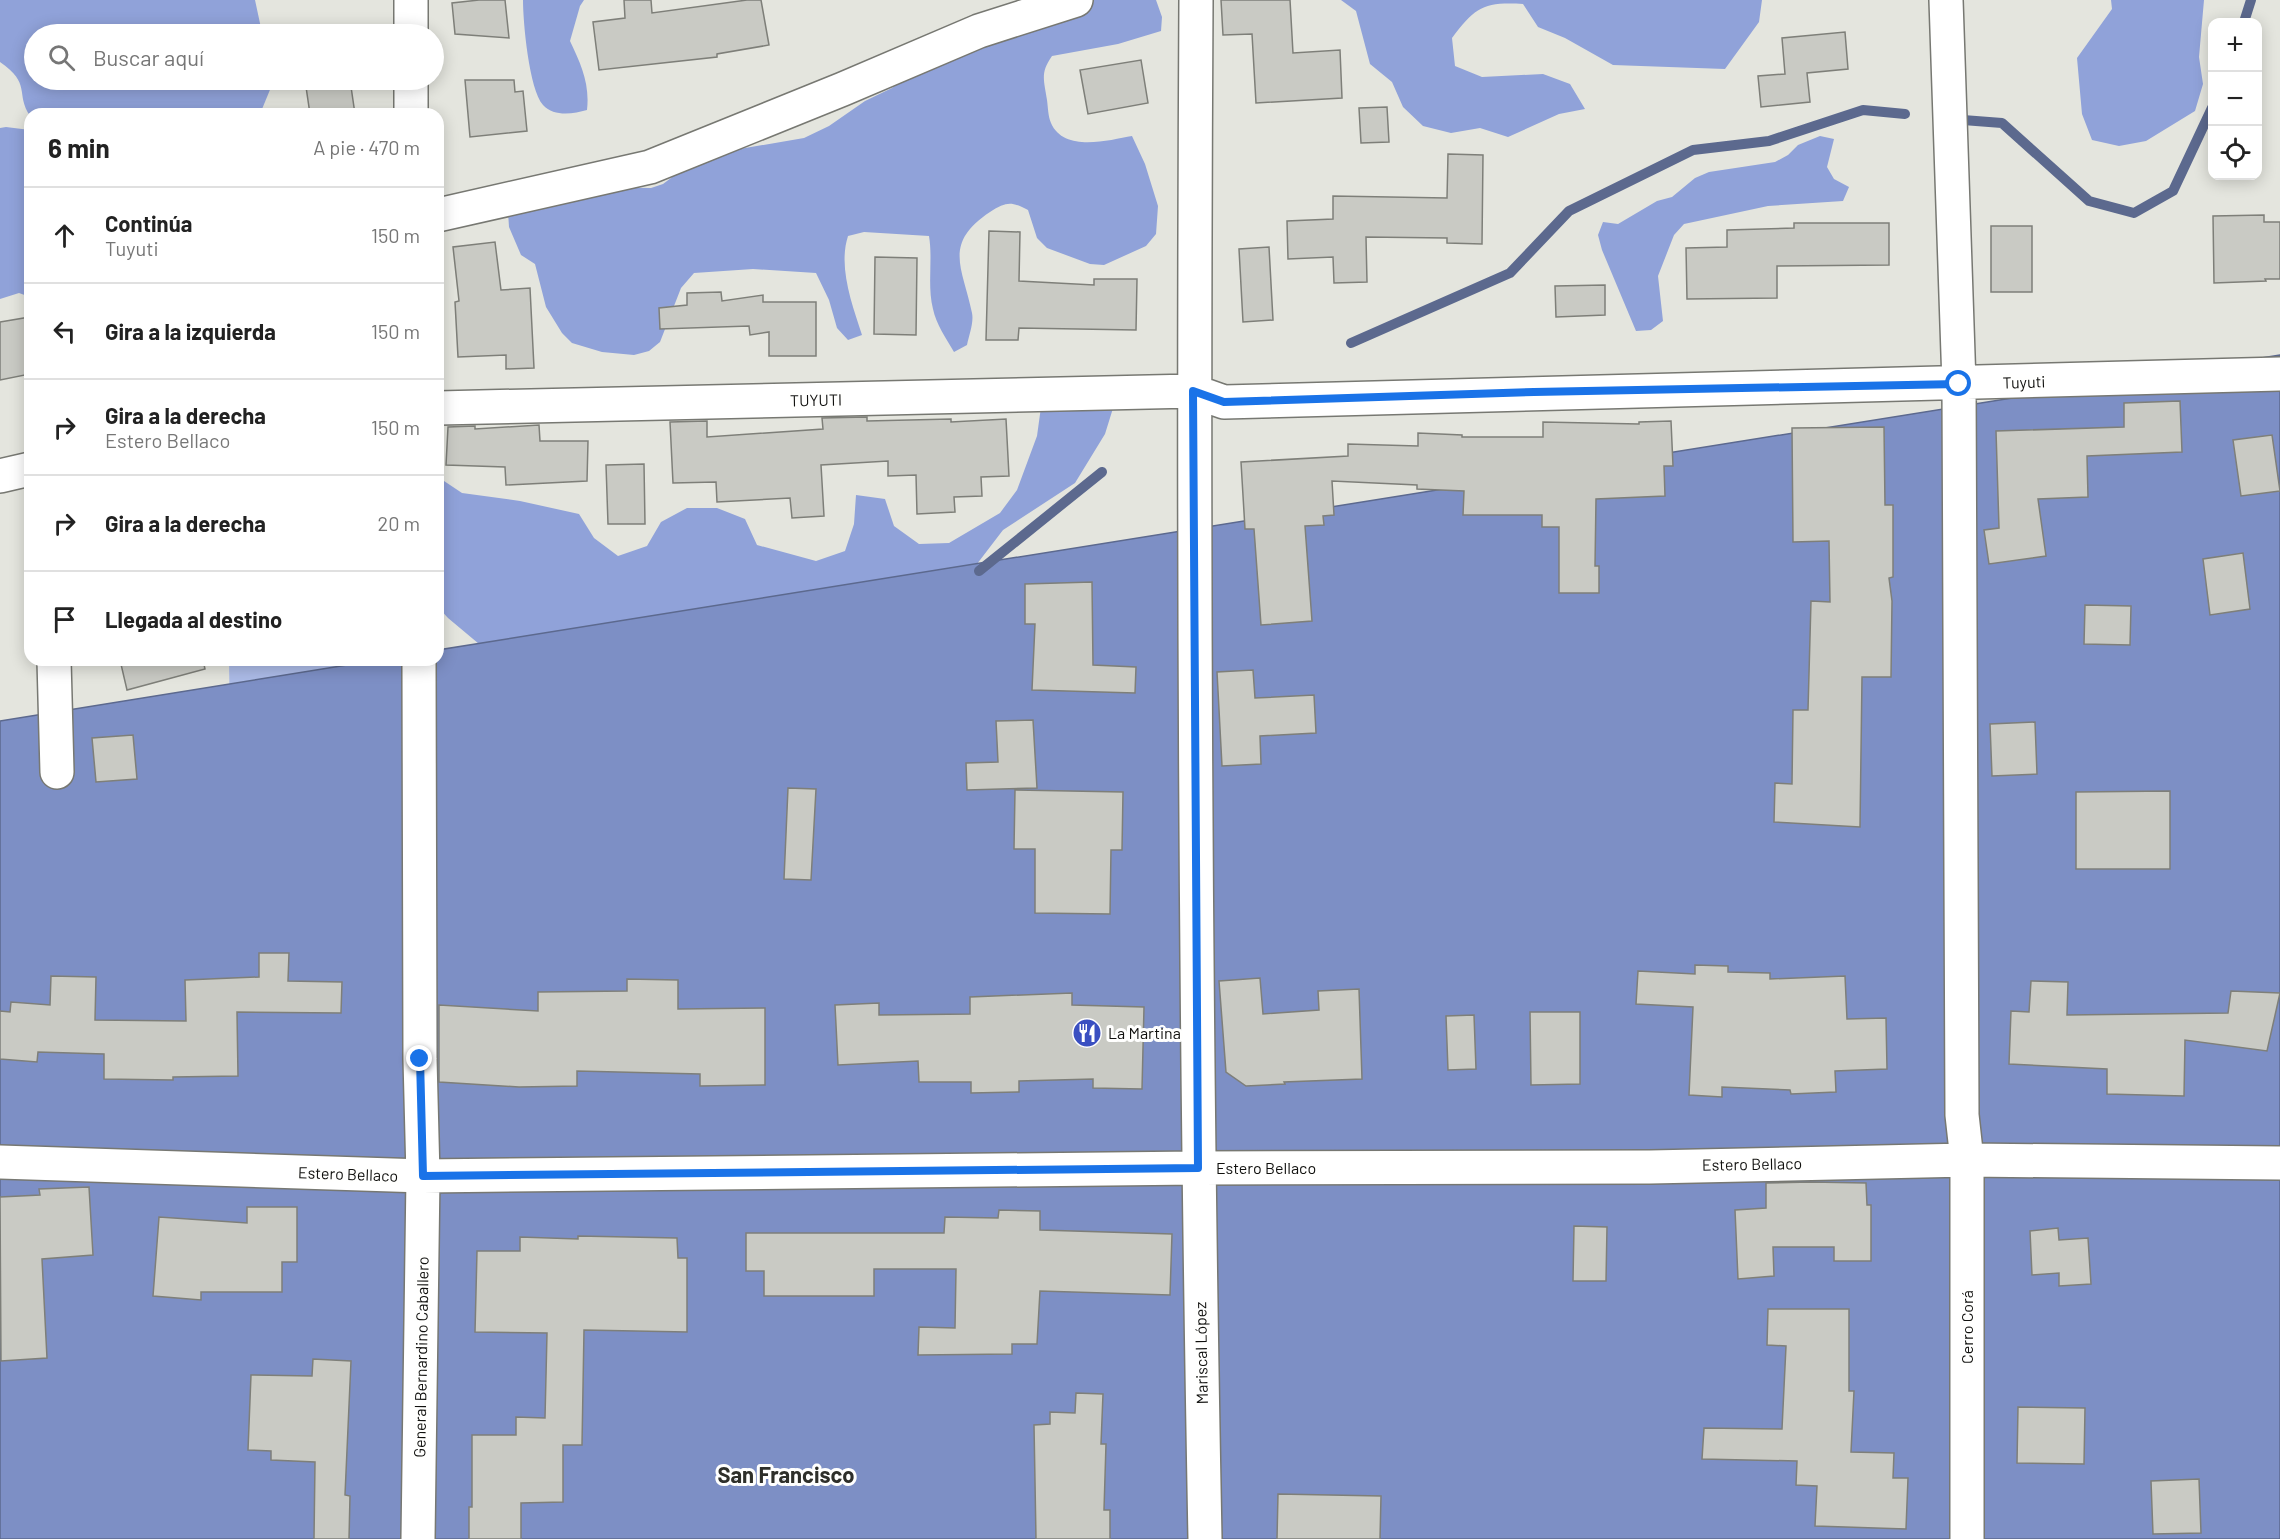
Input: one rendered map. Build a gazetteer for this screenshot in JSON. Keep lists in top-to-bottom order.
{
  "streets": {
    "street": [
      "Tuyuti",
      "TUYUTI",
      "Estero Bellaco",
      "Cerro Corá",
      "Mariscal López",
      "General Bernardino Caballero"
    ]
  },
  "crossings": [
    ["Tuyuti", "TUYUTI"],
    ["Tuyuti", "Cerro Corá"],
    ["Tuyuti", "Mariscal López"],
    ["TUYUTI", "Mariscal López"],
    ["Estero Bellaco", "Cerro Corá"],
    ["Estero Bellaco", "Mariscal López"],
    ["Estero Bellaco", "General Bernardino Caballero"]
  ],
  "districts": ["San Francisco"],
  "places": {
    "restaurant": ["La Martina"]
  },
  "page": {
    "map_buttons": ["+", "−"],
    "search": "Buscar aquí",
    "heading": ["6 min", "A pie · 470 m"],
    "list": [
      ["Continúa", "Tuyuti", "150 m"],
      ["Gira a la izquierda", "150 m"],
      ["Gira a la derecha", "Estero Bellaco", "150 m"],
      ["Gira a la derecha", "20 m"],
      "Llegada al destino"
    ]
  }
}
